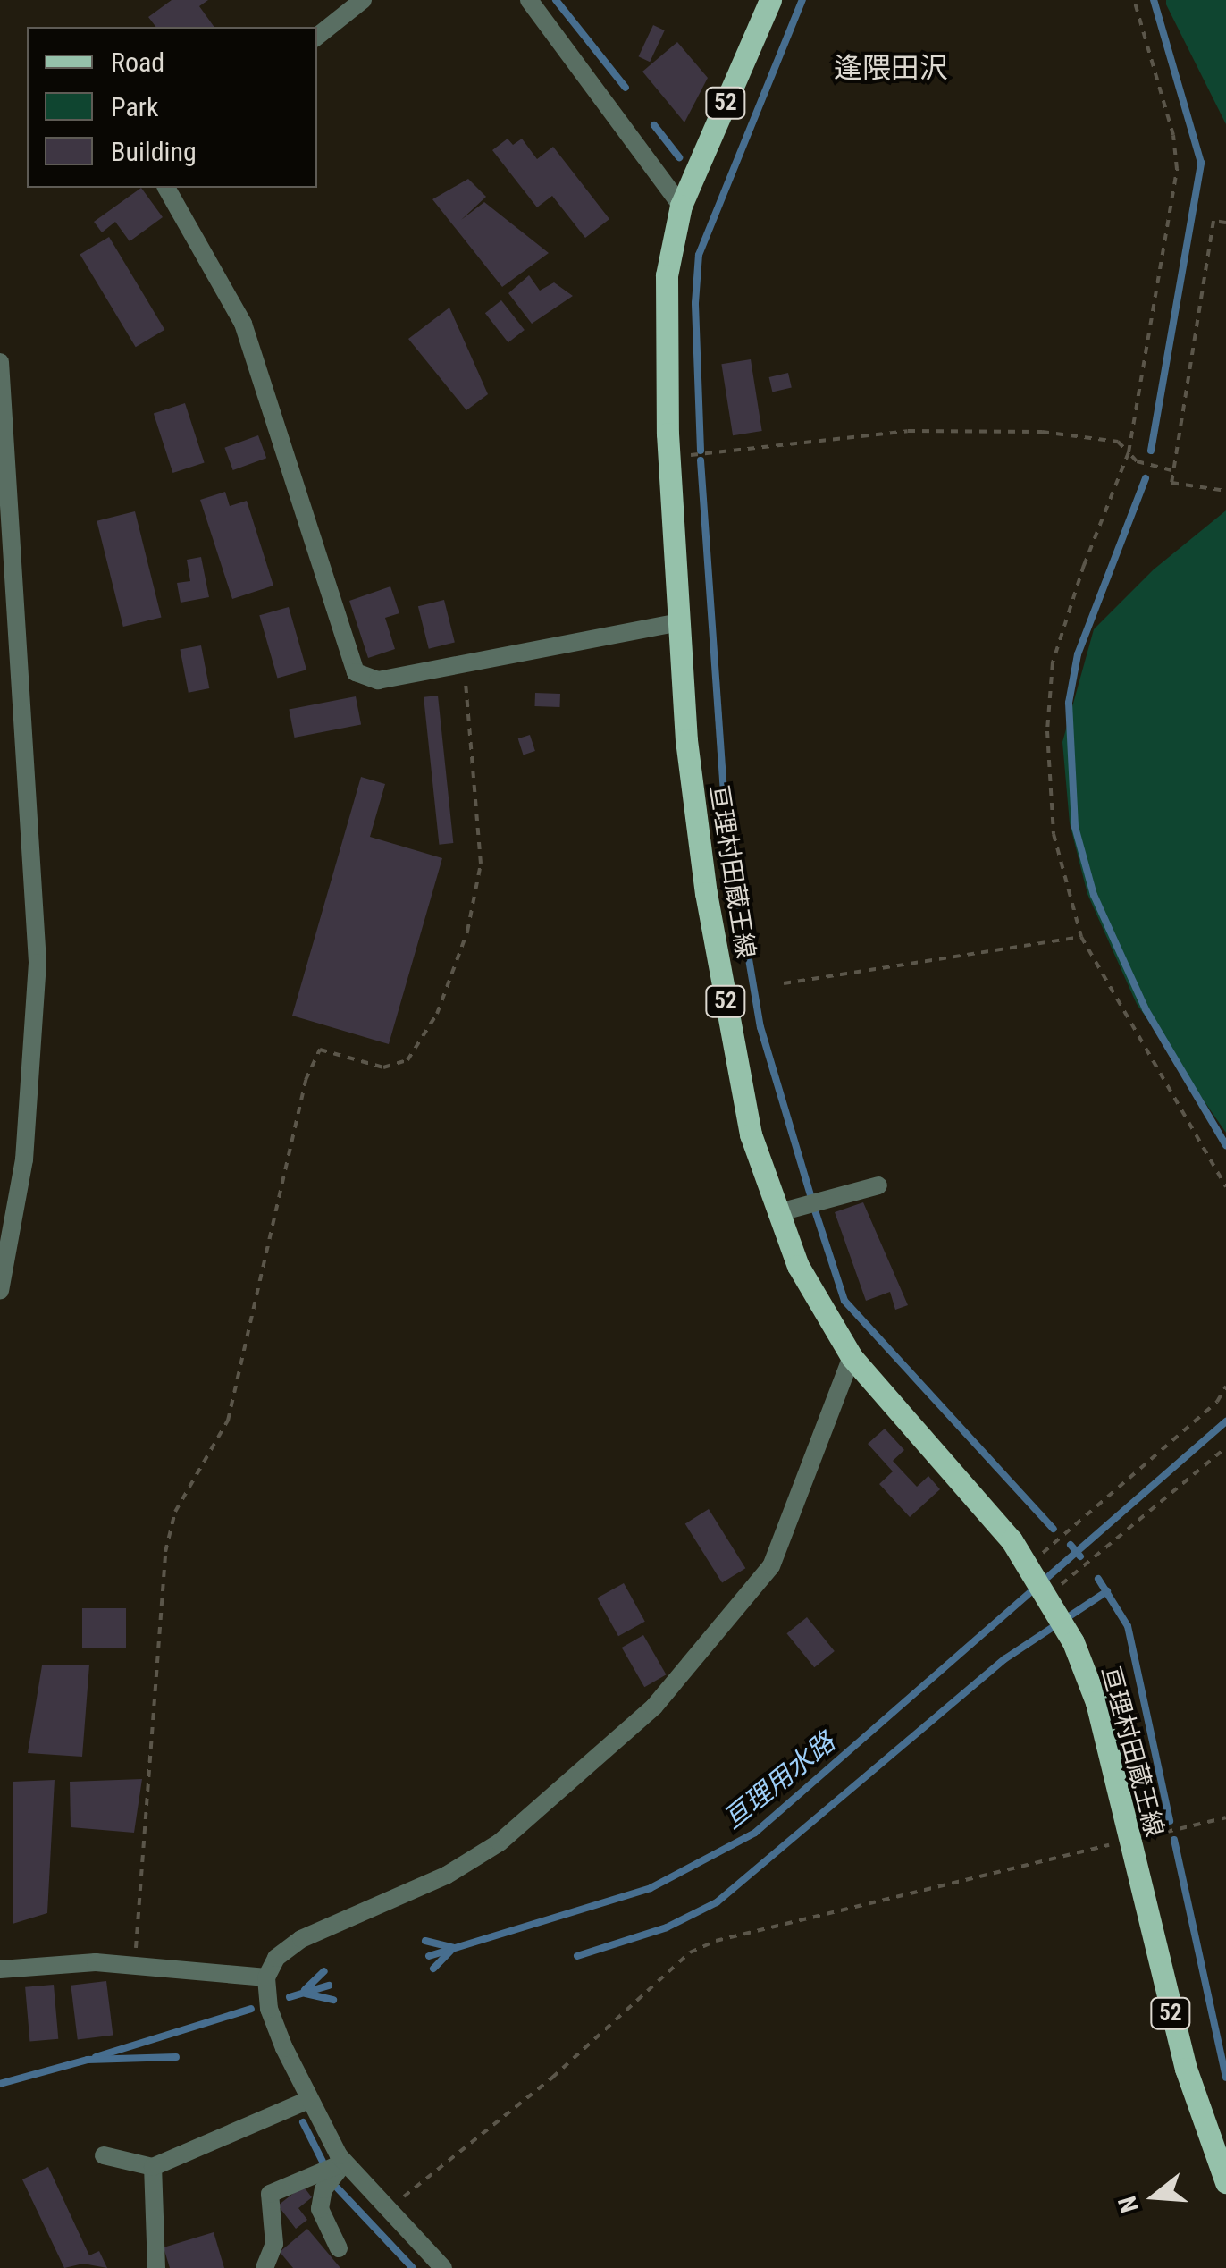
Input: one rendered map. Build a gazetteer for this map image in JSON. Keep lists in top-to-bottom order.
{
  "streets": {
    "main road": ["52", "亘理村田蔵王線"]
  },
  "districts": ["逢隈田沢"],
  "water": ["亘理用水路"],
  "legend": ["Road", "Park", "Building"],
  "north": "left"
}
